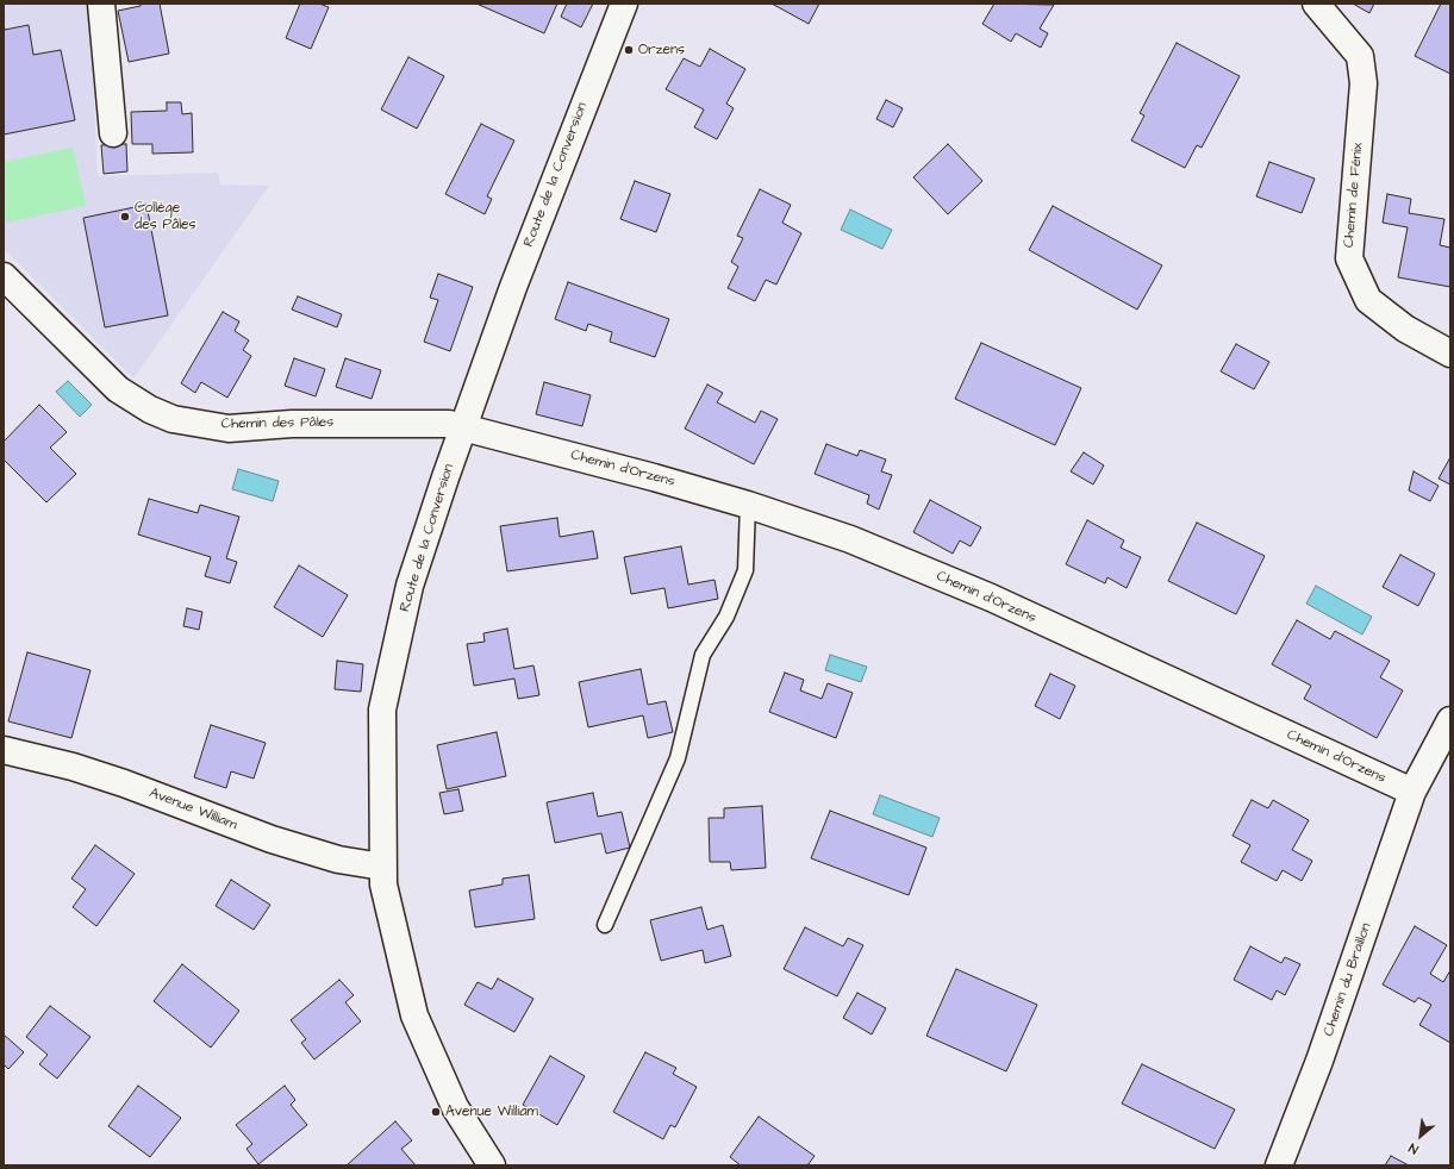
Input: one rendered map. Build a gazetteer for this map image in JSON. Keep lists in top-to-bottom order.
{
  "streets": {
    "street": [
      "Route de la Conversion",
      "Chemin de Fénix",
      "Chemin des Pâles",
      "Chemin d'Orzens",
      "Avenue William",
      "Chemin du Braillon"
    ]
  },
  "crossings": [
    ["Route de la Conversion", "Chemin des Pâles"],
    ["Route de la Conversion", "Chemin d'Orzens"],
    ["Route de la Conversion", "Avenue William"],
    ["Chemin des Pâles", "Chemin d'Orzens"],
    ["Chemin d'Orzens", "Chemin du Braillon"]
  ],
  "places": ["Orzens", "Collège des Pâles", "Avenue William"],
  "north": "bottom left"
}
